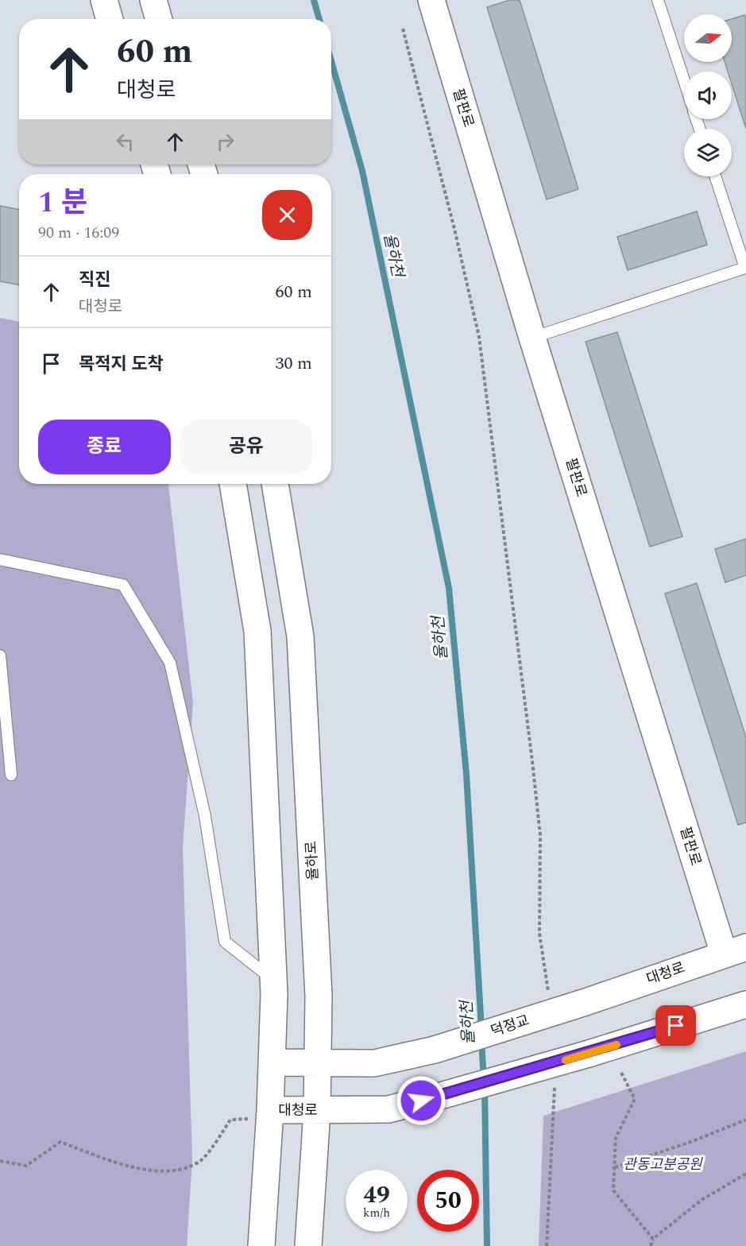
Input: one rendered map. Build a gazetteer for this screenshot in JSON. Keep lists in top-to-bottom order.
{
  "streets": {
    "main road": [
      "팔판로",
      "율하로",
      "대청로",
      "덕정교"
    ]
  },
  "crossings": [
    ["팔판로", "대청로"],
    ["율하로", "대청로"],
    ["율하로", "덕정교"],
    ["대청로", "덕정교"]
  ],
  "water": ["율하천"],
  "parks": ["관동고분공원"],
  "north": "right",
  "page": {
    "turn": ["60 m", "대청로"],
    "heading": ["1 분", "90 m · 16:09"],
    "list": [
      {
        "name": "직진",
        "note": "대청로",
        "value": "60 m"
      },
      {
        "name": "목적지 도착",
        "value": "30 m"
      }
    ],
    "buttons": ["종료", "공유"],
    "speed": "49 km/h",
    "limit": "50"
  }
}
